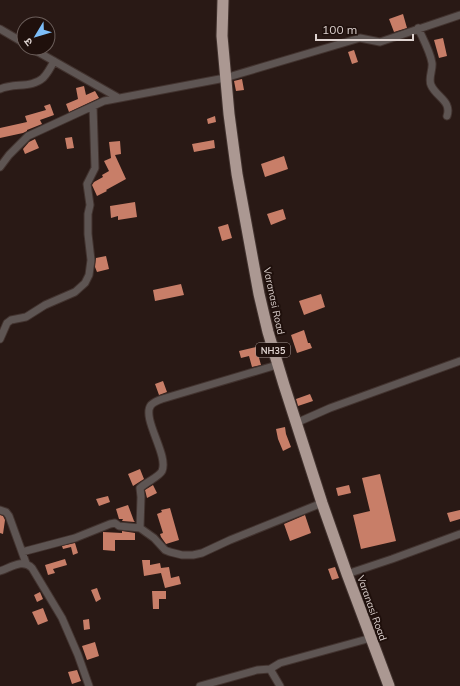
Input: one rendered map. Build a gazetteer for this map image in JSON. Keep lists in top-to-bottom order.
{
  "streets": {
    "highway": ["Varanasi Road", "NH35"]
  },
  "scale_bar": "100 m",
  "north": "bottom left"
}
